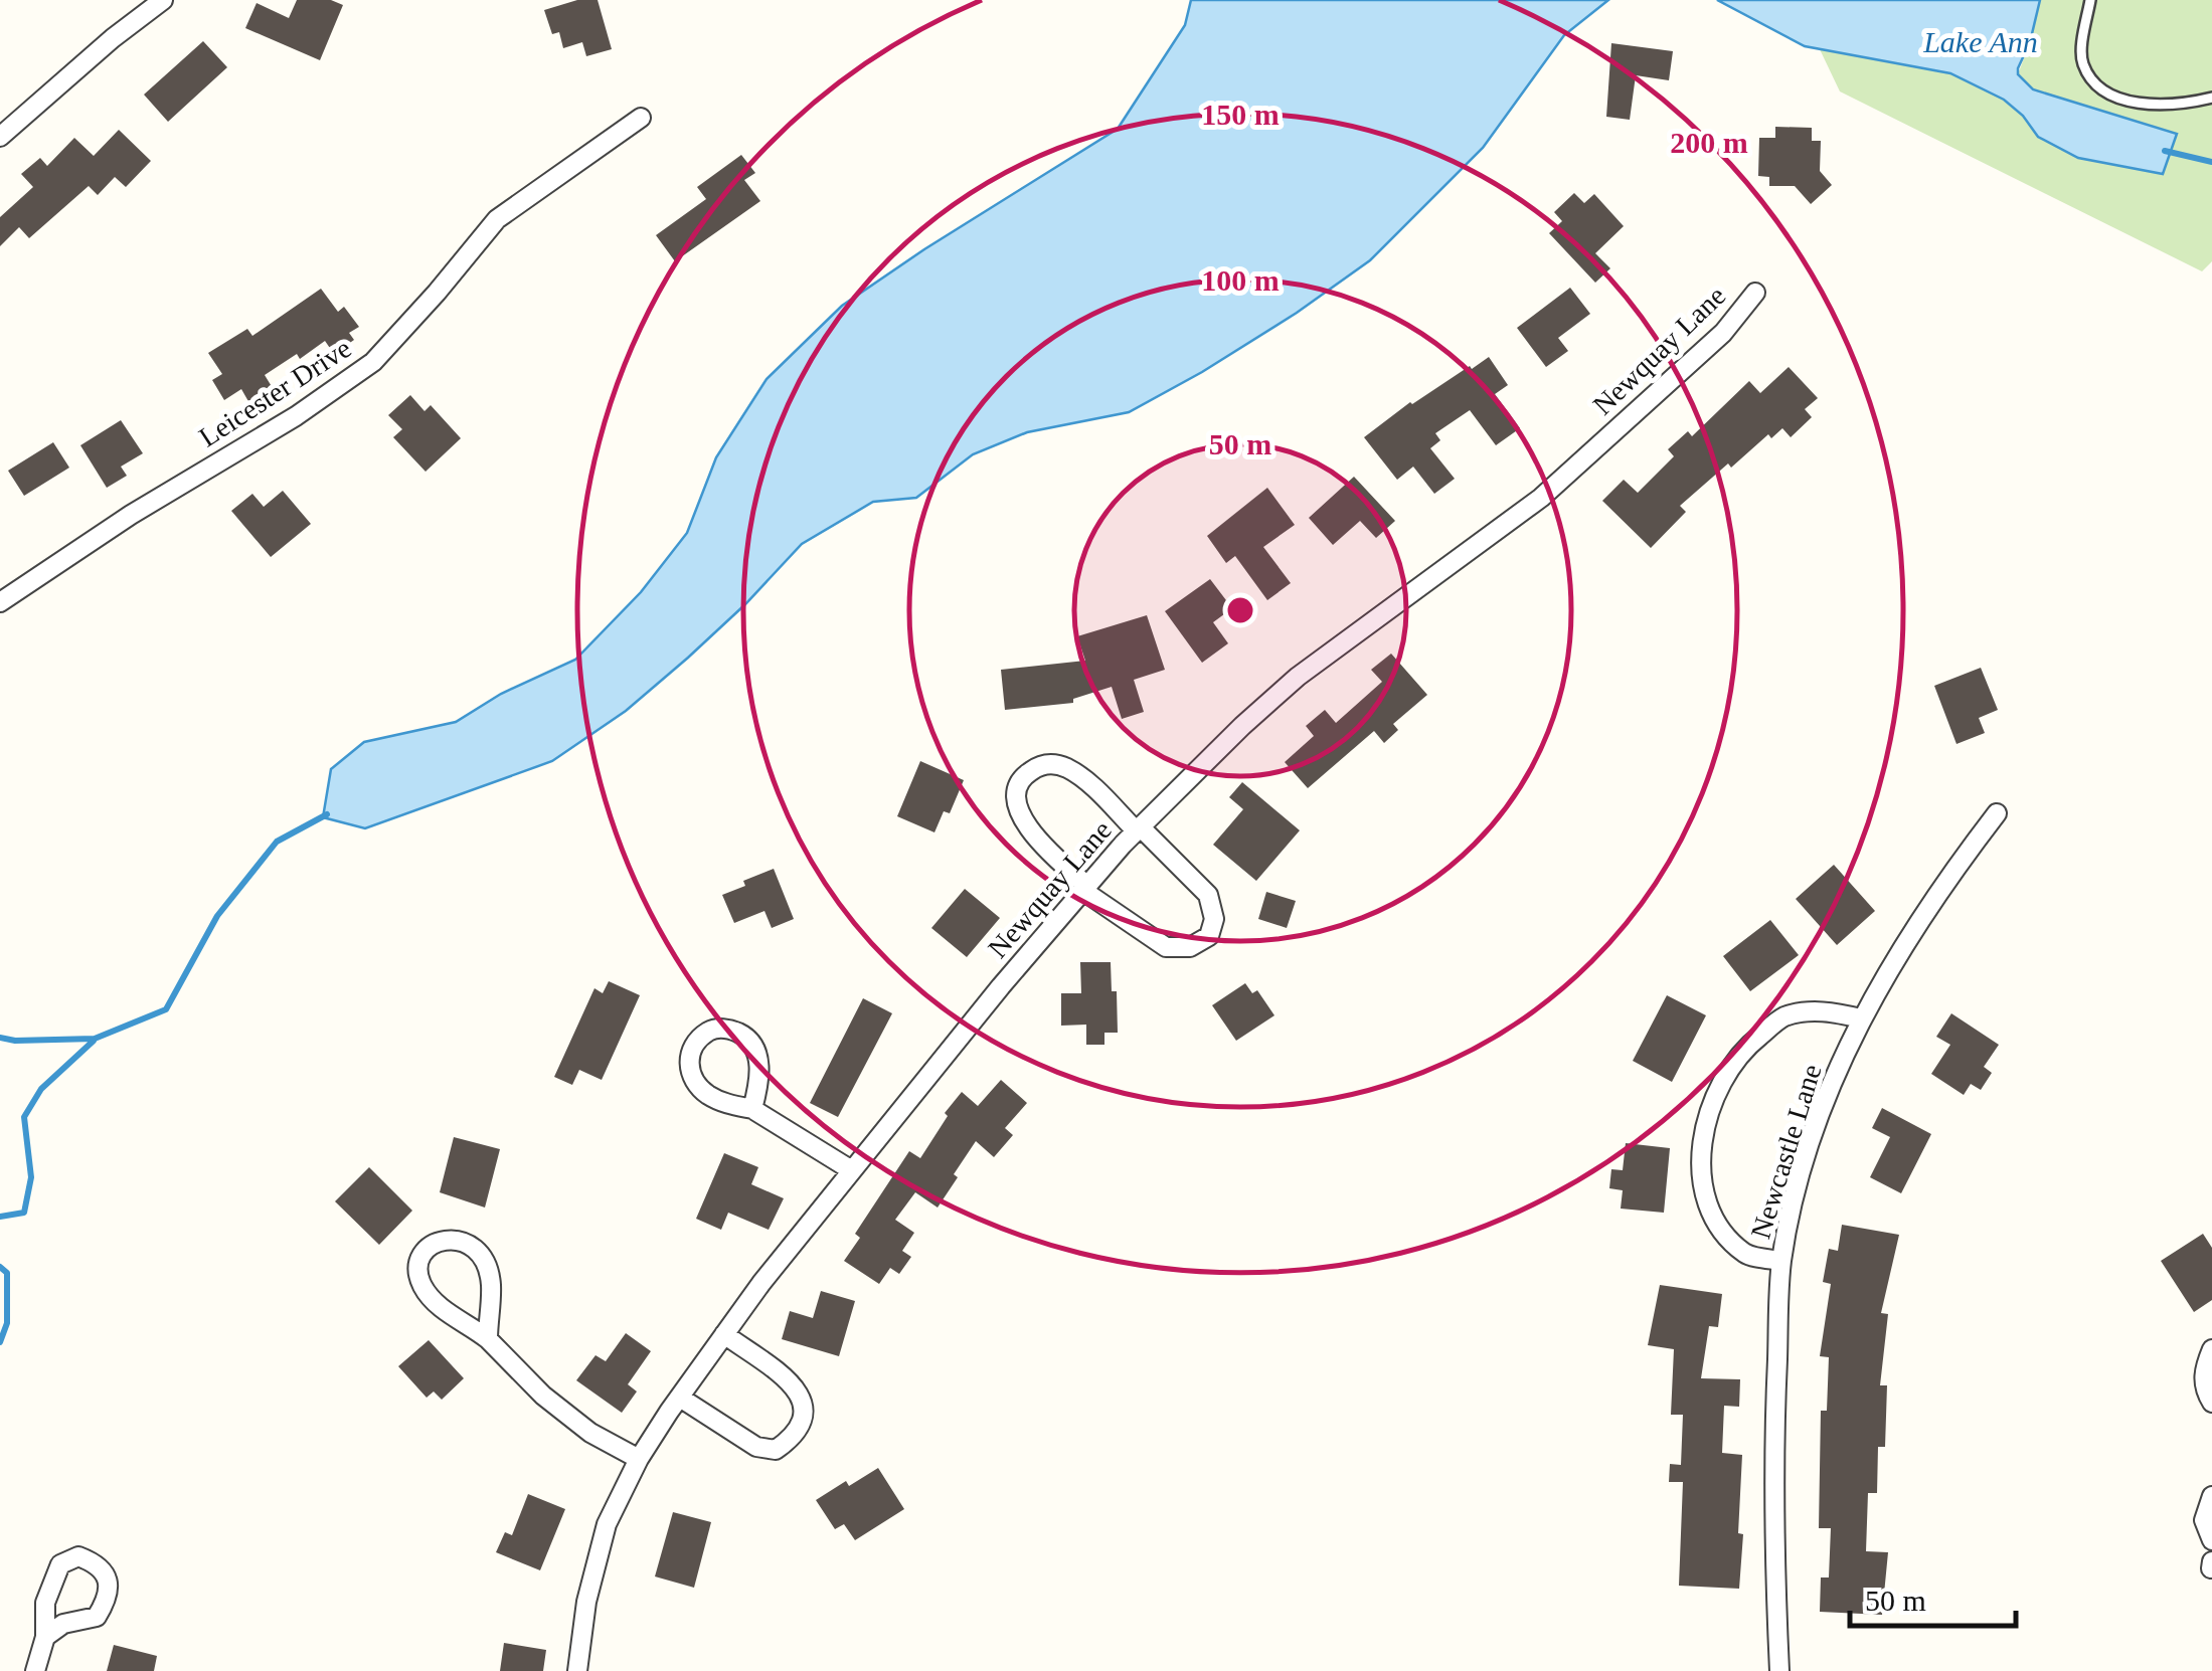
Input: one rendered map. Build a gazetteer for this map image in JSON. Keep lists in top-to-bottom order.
{
  "streets": {
    "street": ["Newquay Lane", "Leicester Drive", "Newcastle Lane"]
  },
  "water": ["Lake Ann"],
  "scale_bar": "50 m",
  "rings": [
    "150 m",
    "200 m",
    "100 m",
    "50 m"
  ]
}
